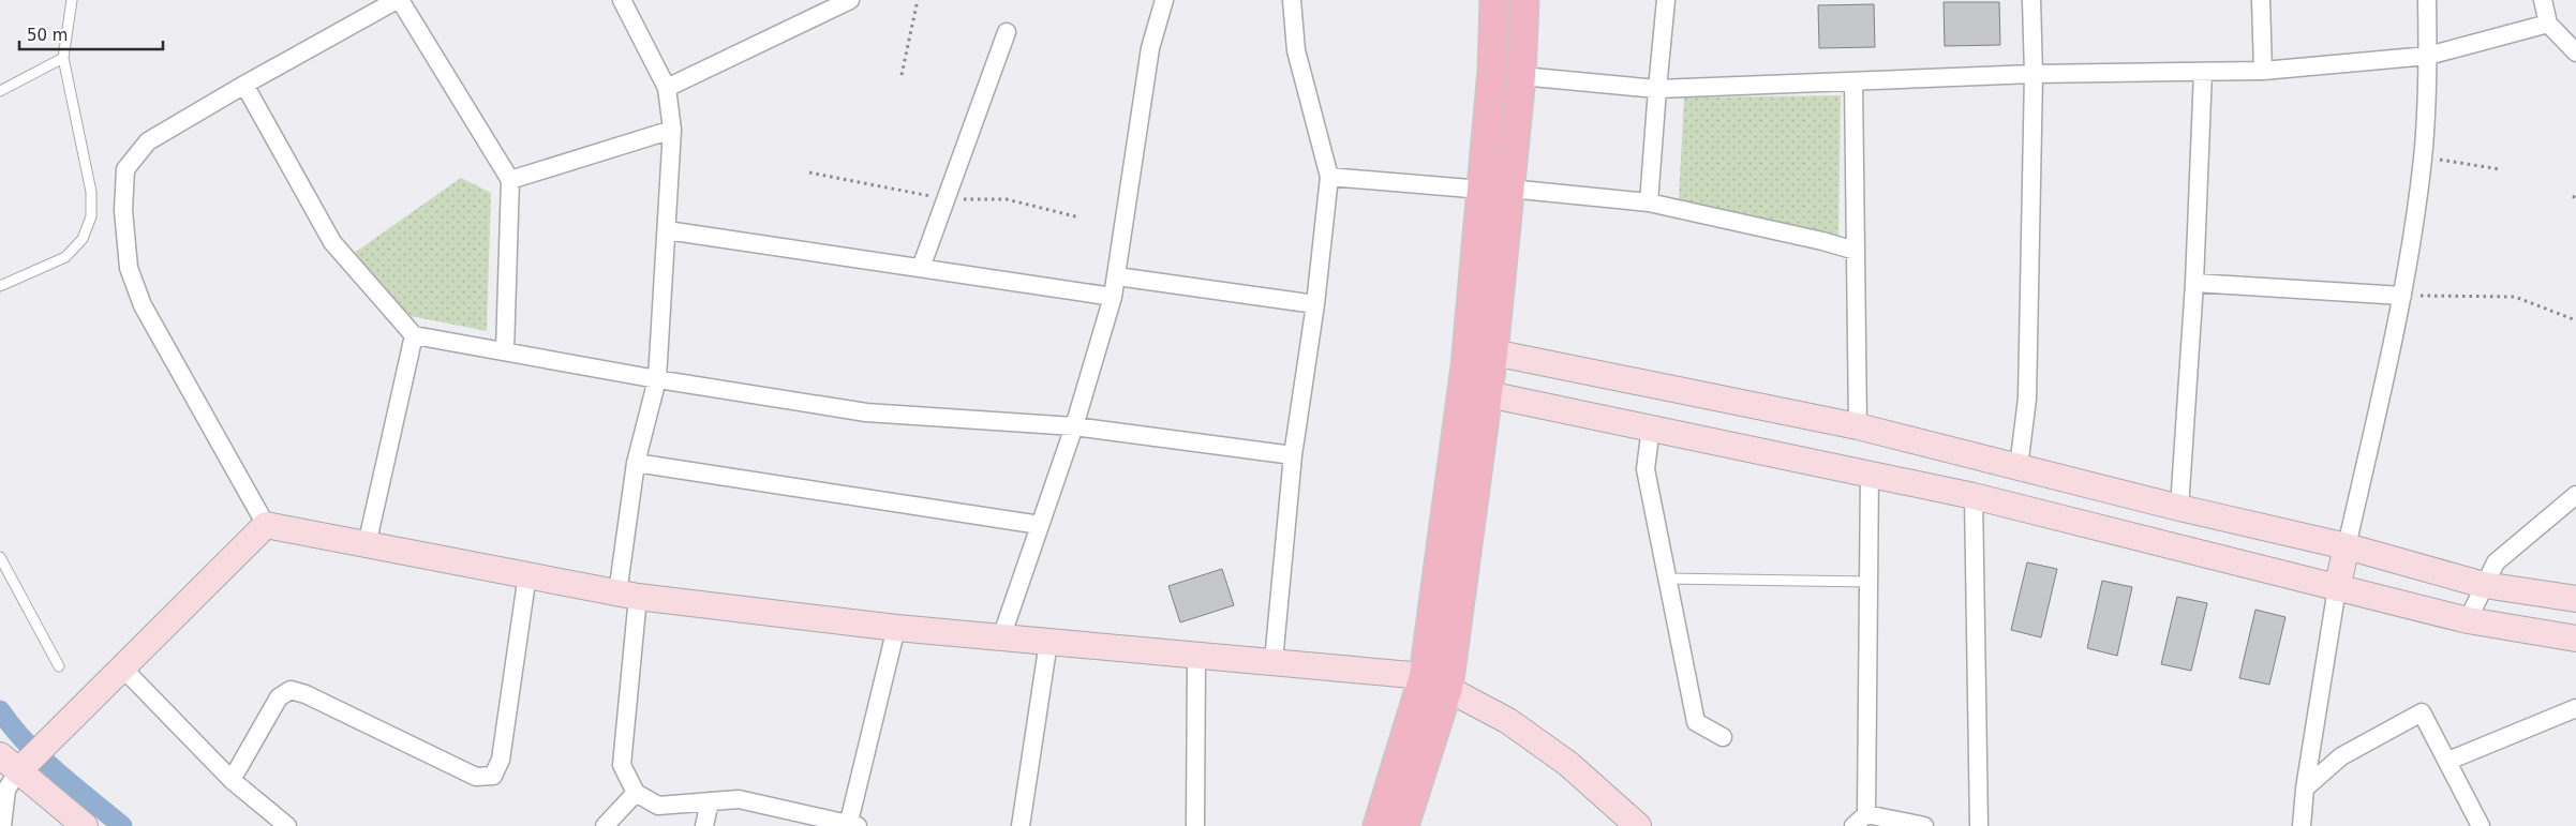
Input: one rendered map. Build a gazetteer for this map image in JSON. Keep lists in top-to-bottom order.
{
  "scale_bar": "50 m"
}
